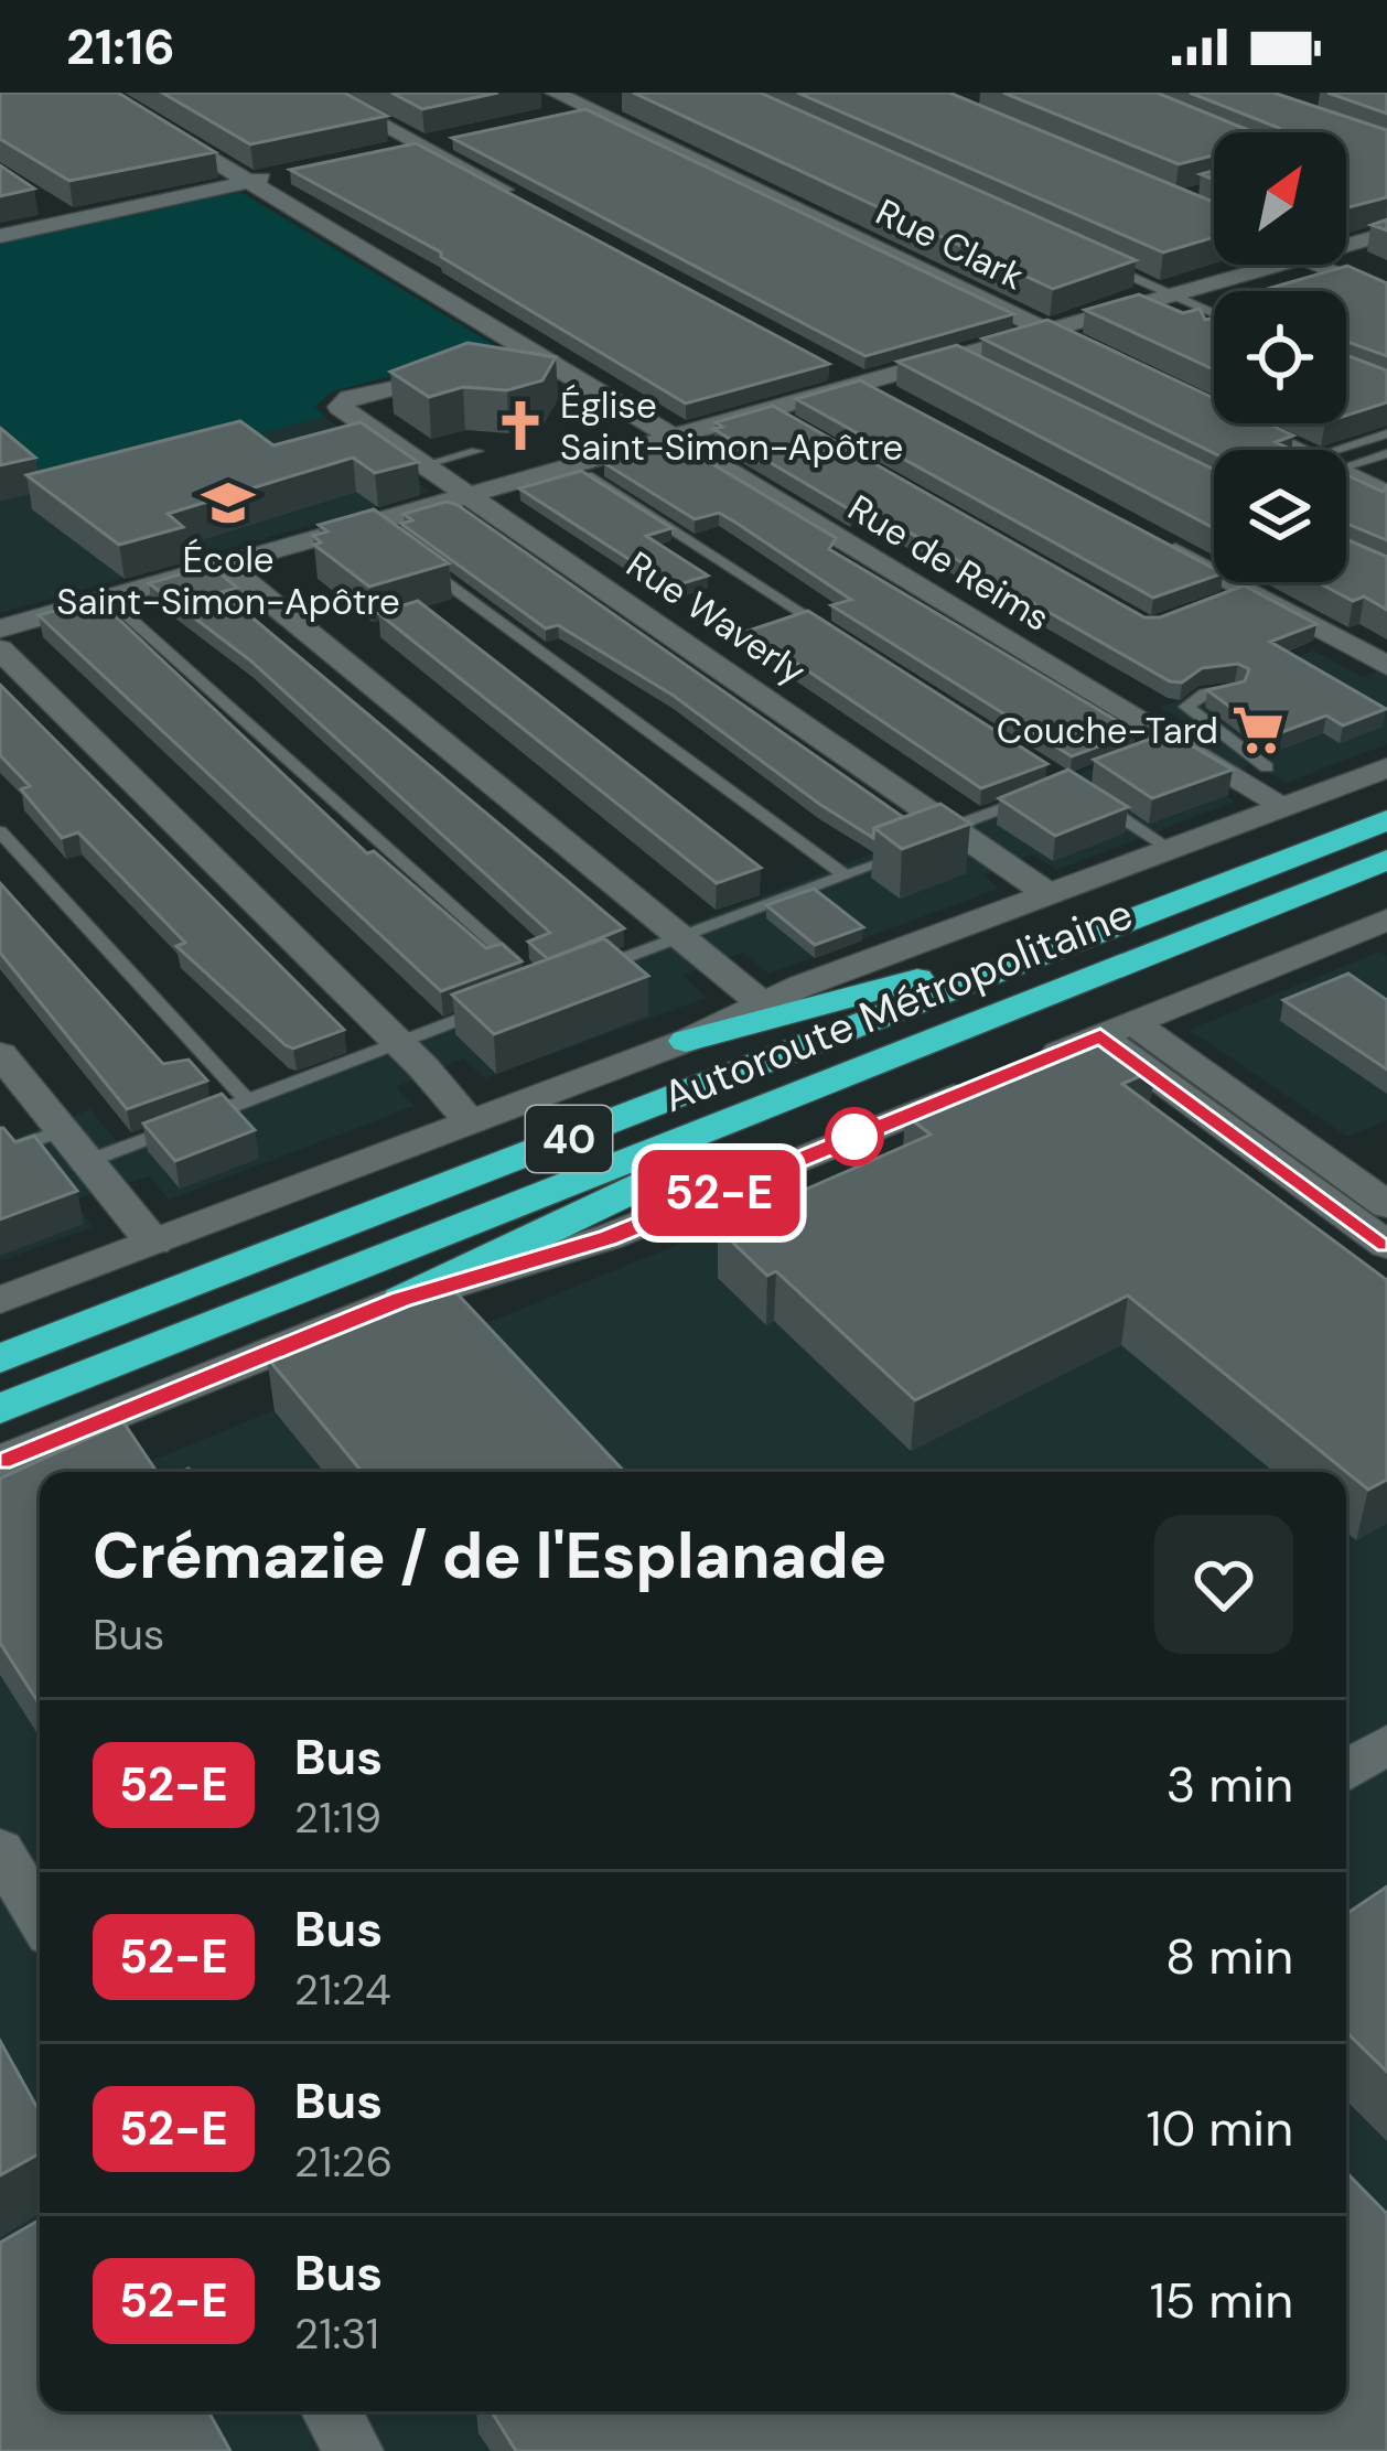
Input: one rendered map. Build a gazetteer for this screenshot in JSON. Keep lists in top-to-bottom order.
{
  "streets": {
    "highway": ["Autoroute Métropolitaine", "40"],
    "street": ["Rue Clark", "Rue de Reims", "Rue Waverly"]
  },
  "places": {
    "church": ["Église Saint-Simon-Apôtre"],
    "school or university": ["École Saint-Simon-Apôtre"],
    "supermarket": ["Couche-Tard"]
  },
  "lines": ["bus line 52-E"],
  "north": "top right",
  "page": {
    "status": "21:16",
    "on_map": "52-E",
    "heading": ["Crémazie / de l'Esplanade", "Bus"],
    "list": [
      {
        "mark": "52-E",
        "name": "Bus",
        "note": "21:19",
        "value": "3 min"
      },
      {
        "mark": "52-E",
        "name": "Bus",
        "note": "21:24",
        "value": "8 min"
      },
      {
        "mark": "52-E",
        "name": "Bus",
        "note": "21:26",
        "value": "10 min"
      },
      {
        "mark": "52-E",
        "name": "Bus",
        "note": "21:31",
        "value": "15 min"
      }
    ]
  }
}
